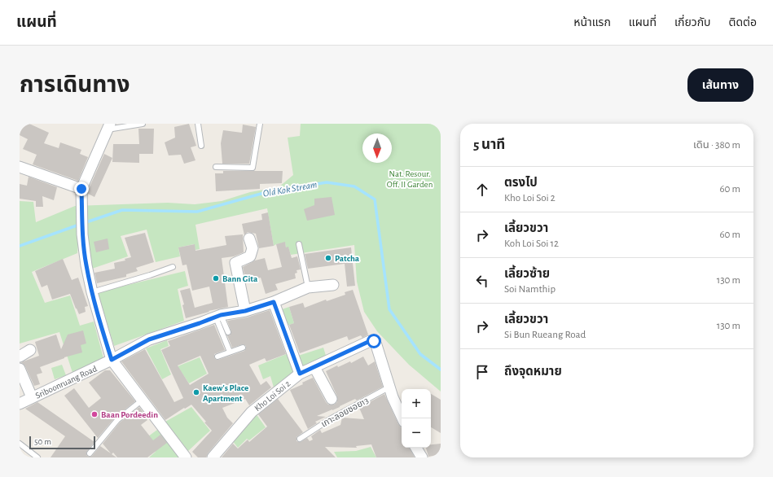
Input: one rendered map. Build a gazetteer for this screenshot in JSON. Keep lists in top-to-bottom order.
{
  "streets": {
    "street": ["Sriboonruang Road", "Kho Loi Soi 2"],
    "lane": ["เกาะลอยซอย13"]
  },
  "crossings": [
    ["Kho Loi Soi 2", "เกาะลอยซอย13"]
  ],
  "water": ["Old Kok Stream"],
  "parks": ["Nat. Resour. Off. II Garden"],
  "places": [
    "Patcha",
    "Bann Gita",
    "Kaew's Place Apartment",
    "Baan Pordeedin"
  ],
  "scale_bar": "50 m",
  "north": "bottom",
  "page": {
    "header": "แผนที่",
    "nav": [
      "หน้าแรก",
      "แผนที่",
      "เกี่ยวกับ",
      "ติดต่อ"
    ],
    "title": "การเดินทาง",
    "buttons": "เส้นทาง",
    "heading": ["5 นาที", "เดิน · 380 m"],
    "list": [
      ["ตรงไป", "Kho Loi Soi 2", "60 m"],
      ["เลี้ยวขวา", "Koh Loi Soi 12", "60 m"],
      ["เลี้ยวซ้าย", "Soi Namthip", "130 m"],
      ["เลี้ยวขวา", "Si Bun Rueang Road", "130 m"],
      "ถึงจุดหมาย"
    ],
    "map_buttons": ["+", "−"],
    "scale": "50 m"
  }
}
